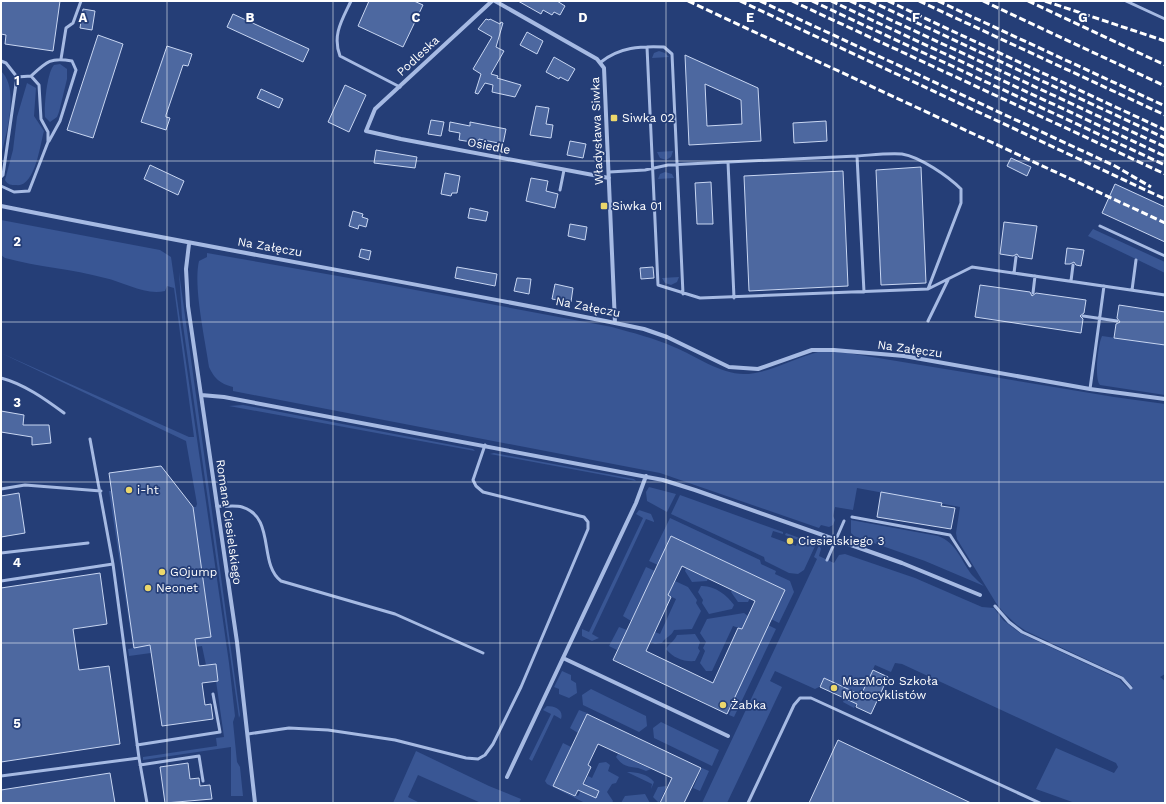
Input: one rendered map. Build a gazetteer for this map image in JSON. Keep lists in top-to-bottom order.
{
  "streets": {
    "street": [
      "Podleska",
      "Władysława Siwka",
      "Osiedle",
      "Na Załęczu",
      "Romana Ciesielskiego"
    ]
  },
  "crossings": [
    ["Podleska", "Władysława Siwka"],
    ["Podleska", "Osiedle"],
    ["Władysława Siwka", "Osiedle"],
    ["Władysława Siwka", "Na Załęczu"],
    ["Na Załęczu", "Romana Ciesielskiego"]
  ],
  "places": {
    "transit": ["Siwka 02", "Siwka 01"],
    "other": [
      "i-ht",
      "Ciesielskiego 3",
      "GOjump",
      "Neonet",
      "MazMoto Szkoła Motocyklistów",
      "Żabka"
    ]
  },
  "grid": {
    "columns": [
      "A",
      "B",
      "C",
      "D",
      "E",
      "F",
      "G"
    ],
    "rows": [
      "1",
      "2",
      "3",
      "4",
      "5"
    ]
  }
}
